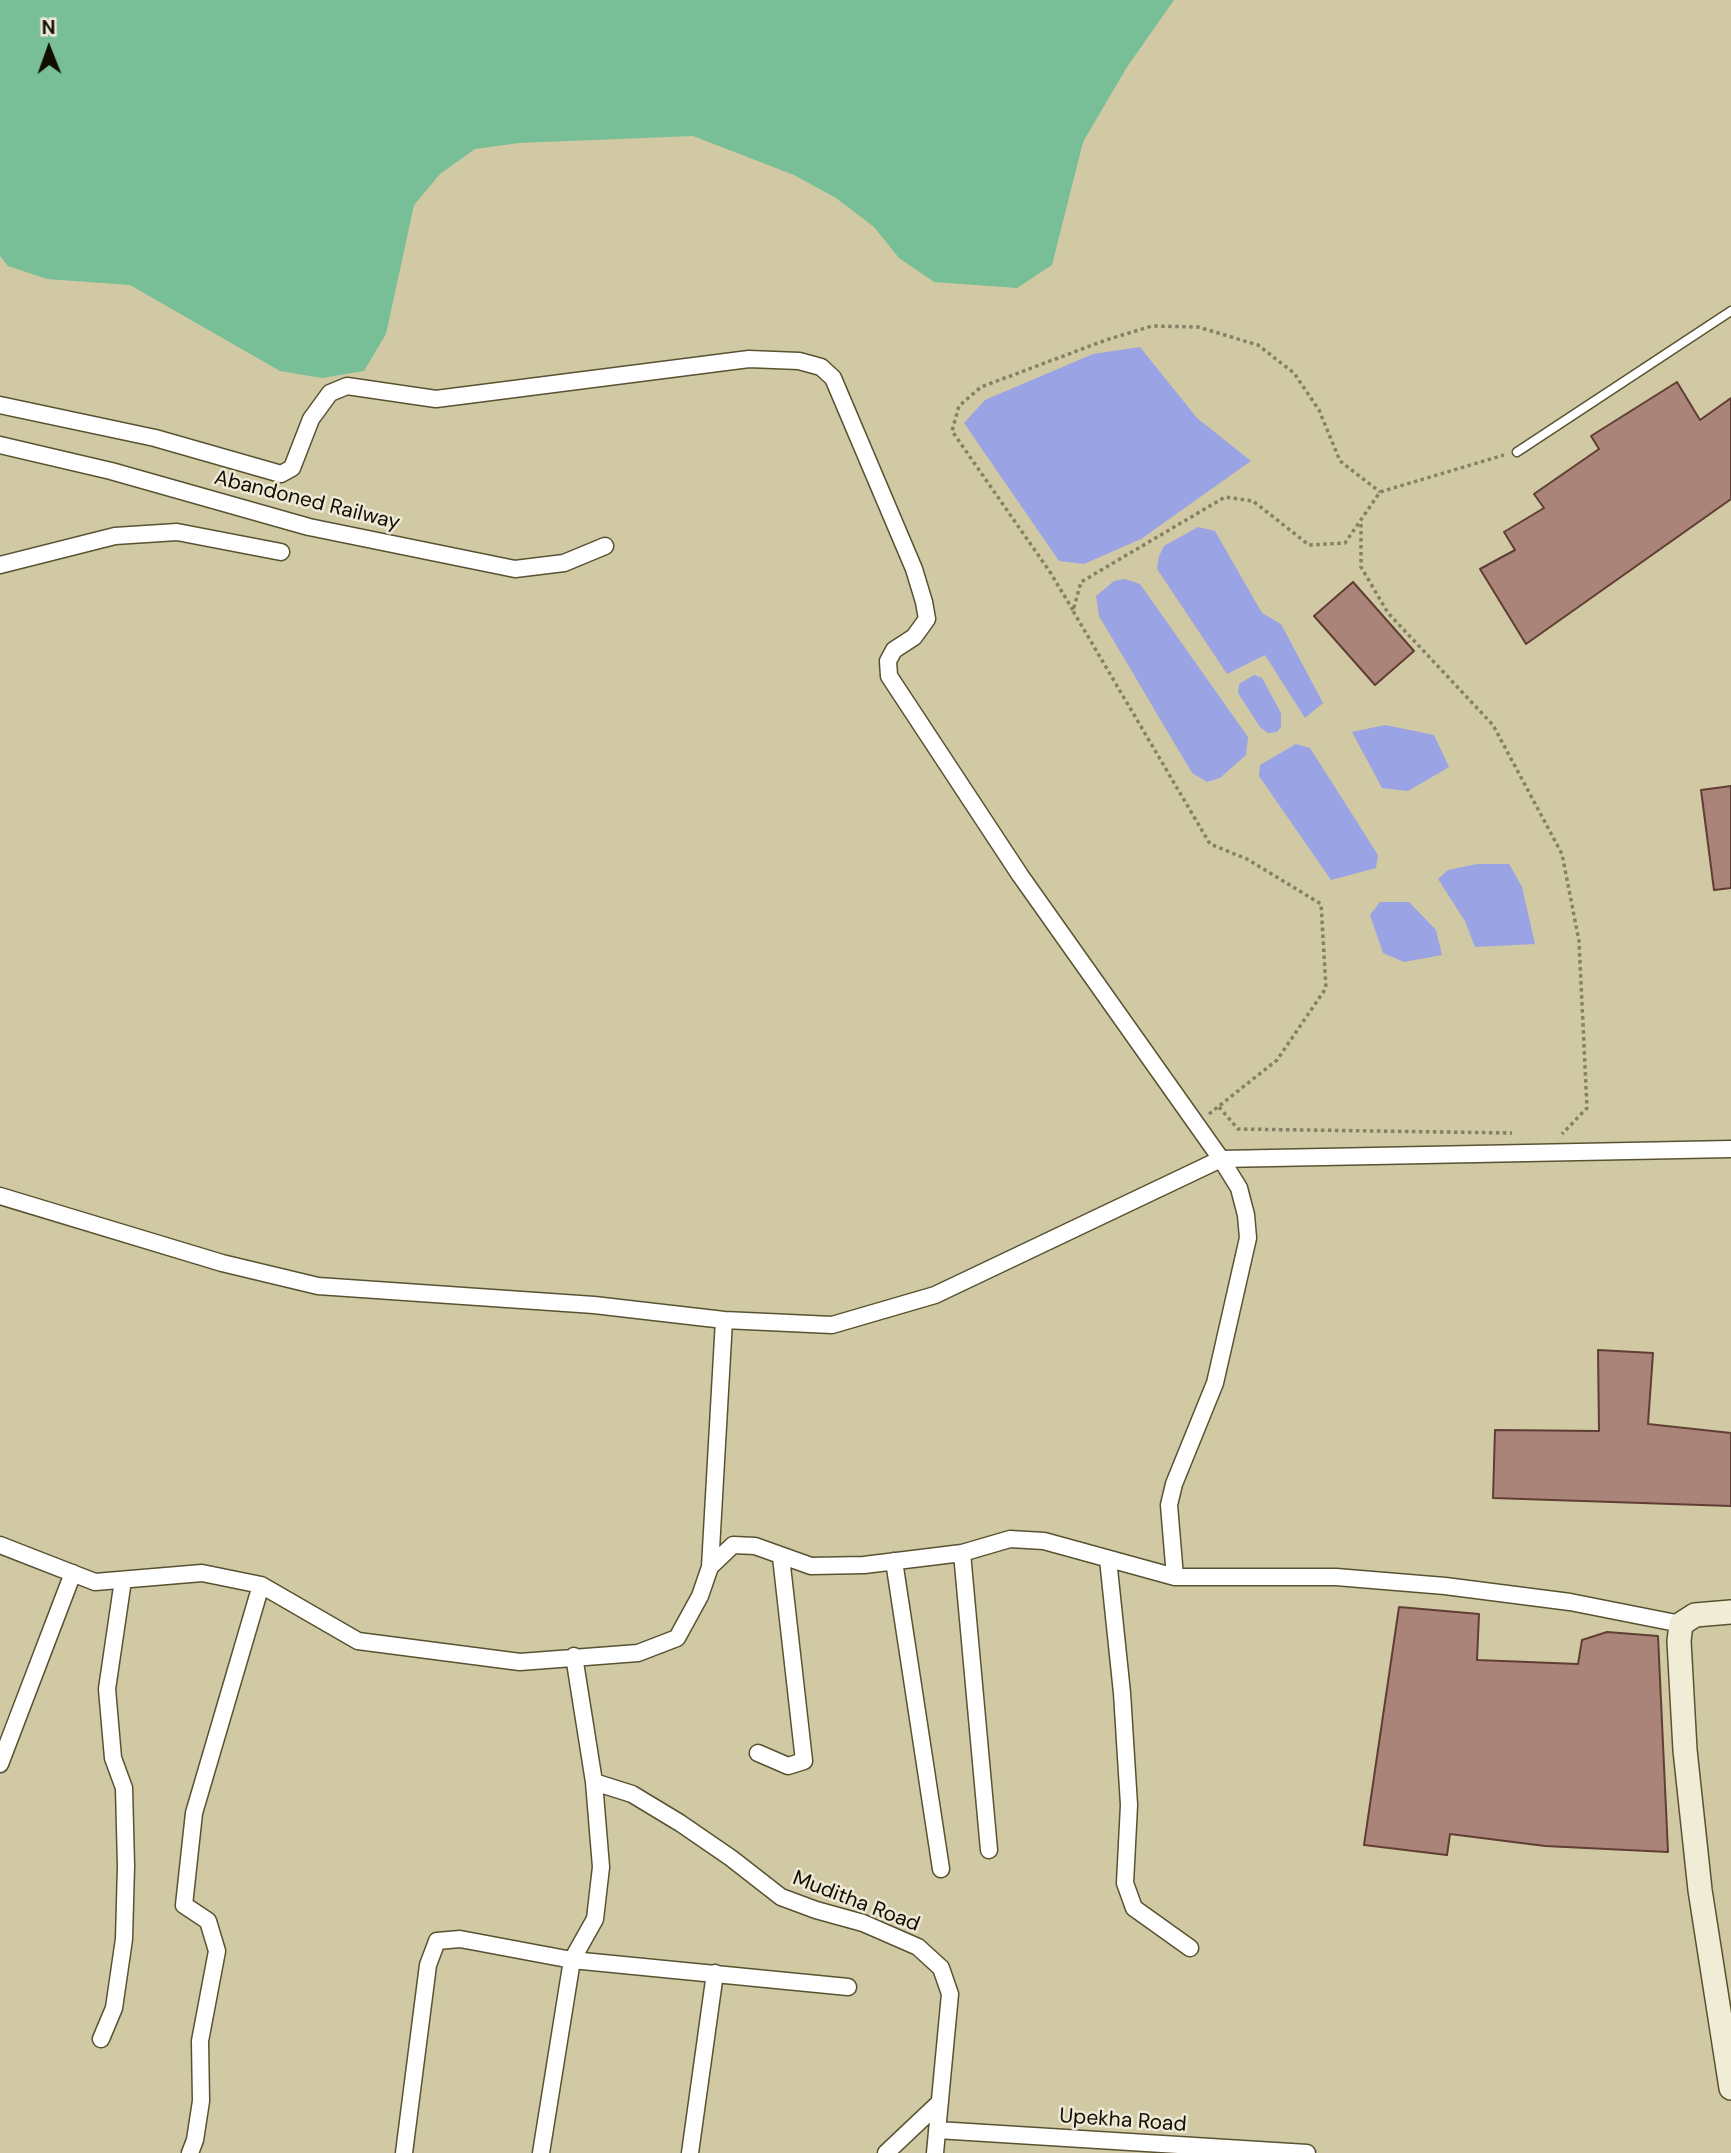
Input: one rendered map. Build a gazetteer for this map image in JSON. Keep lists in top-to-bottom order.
{
  "streets": {
    "street": ["Abandoned Railway", "Muditha Road", "Upekha Road"]
  },
  "crossings": [
    ["Muditha Road", "Upekha Road"]
  ],
  "north": "top"
}
